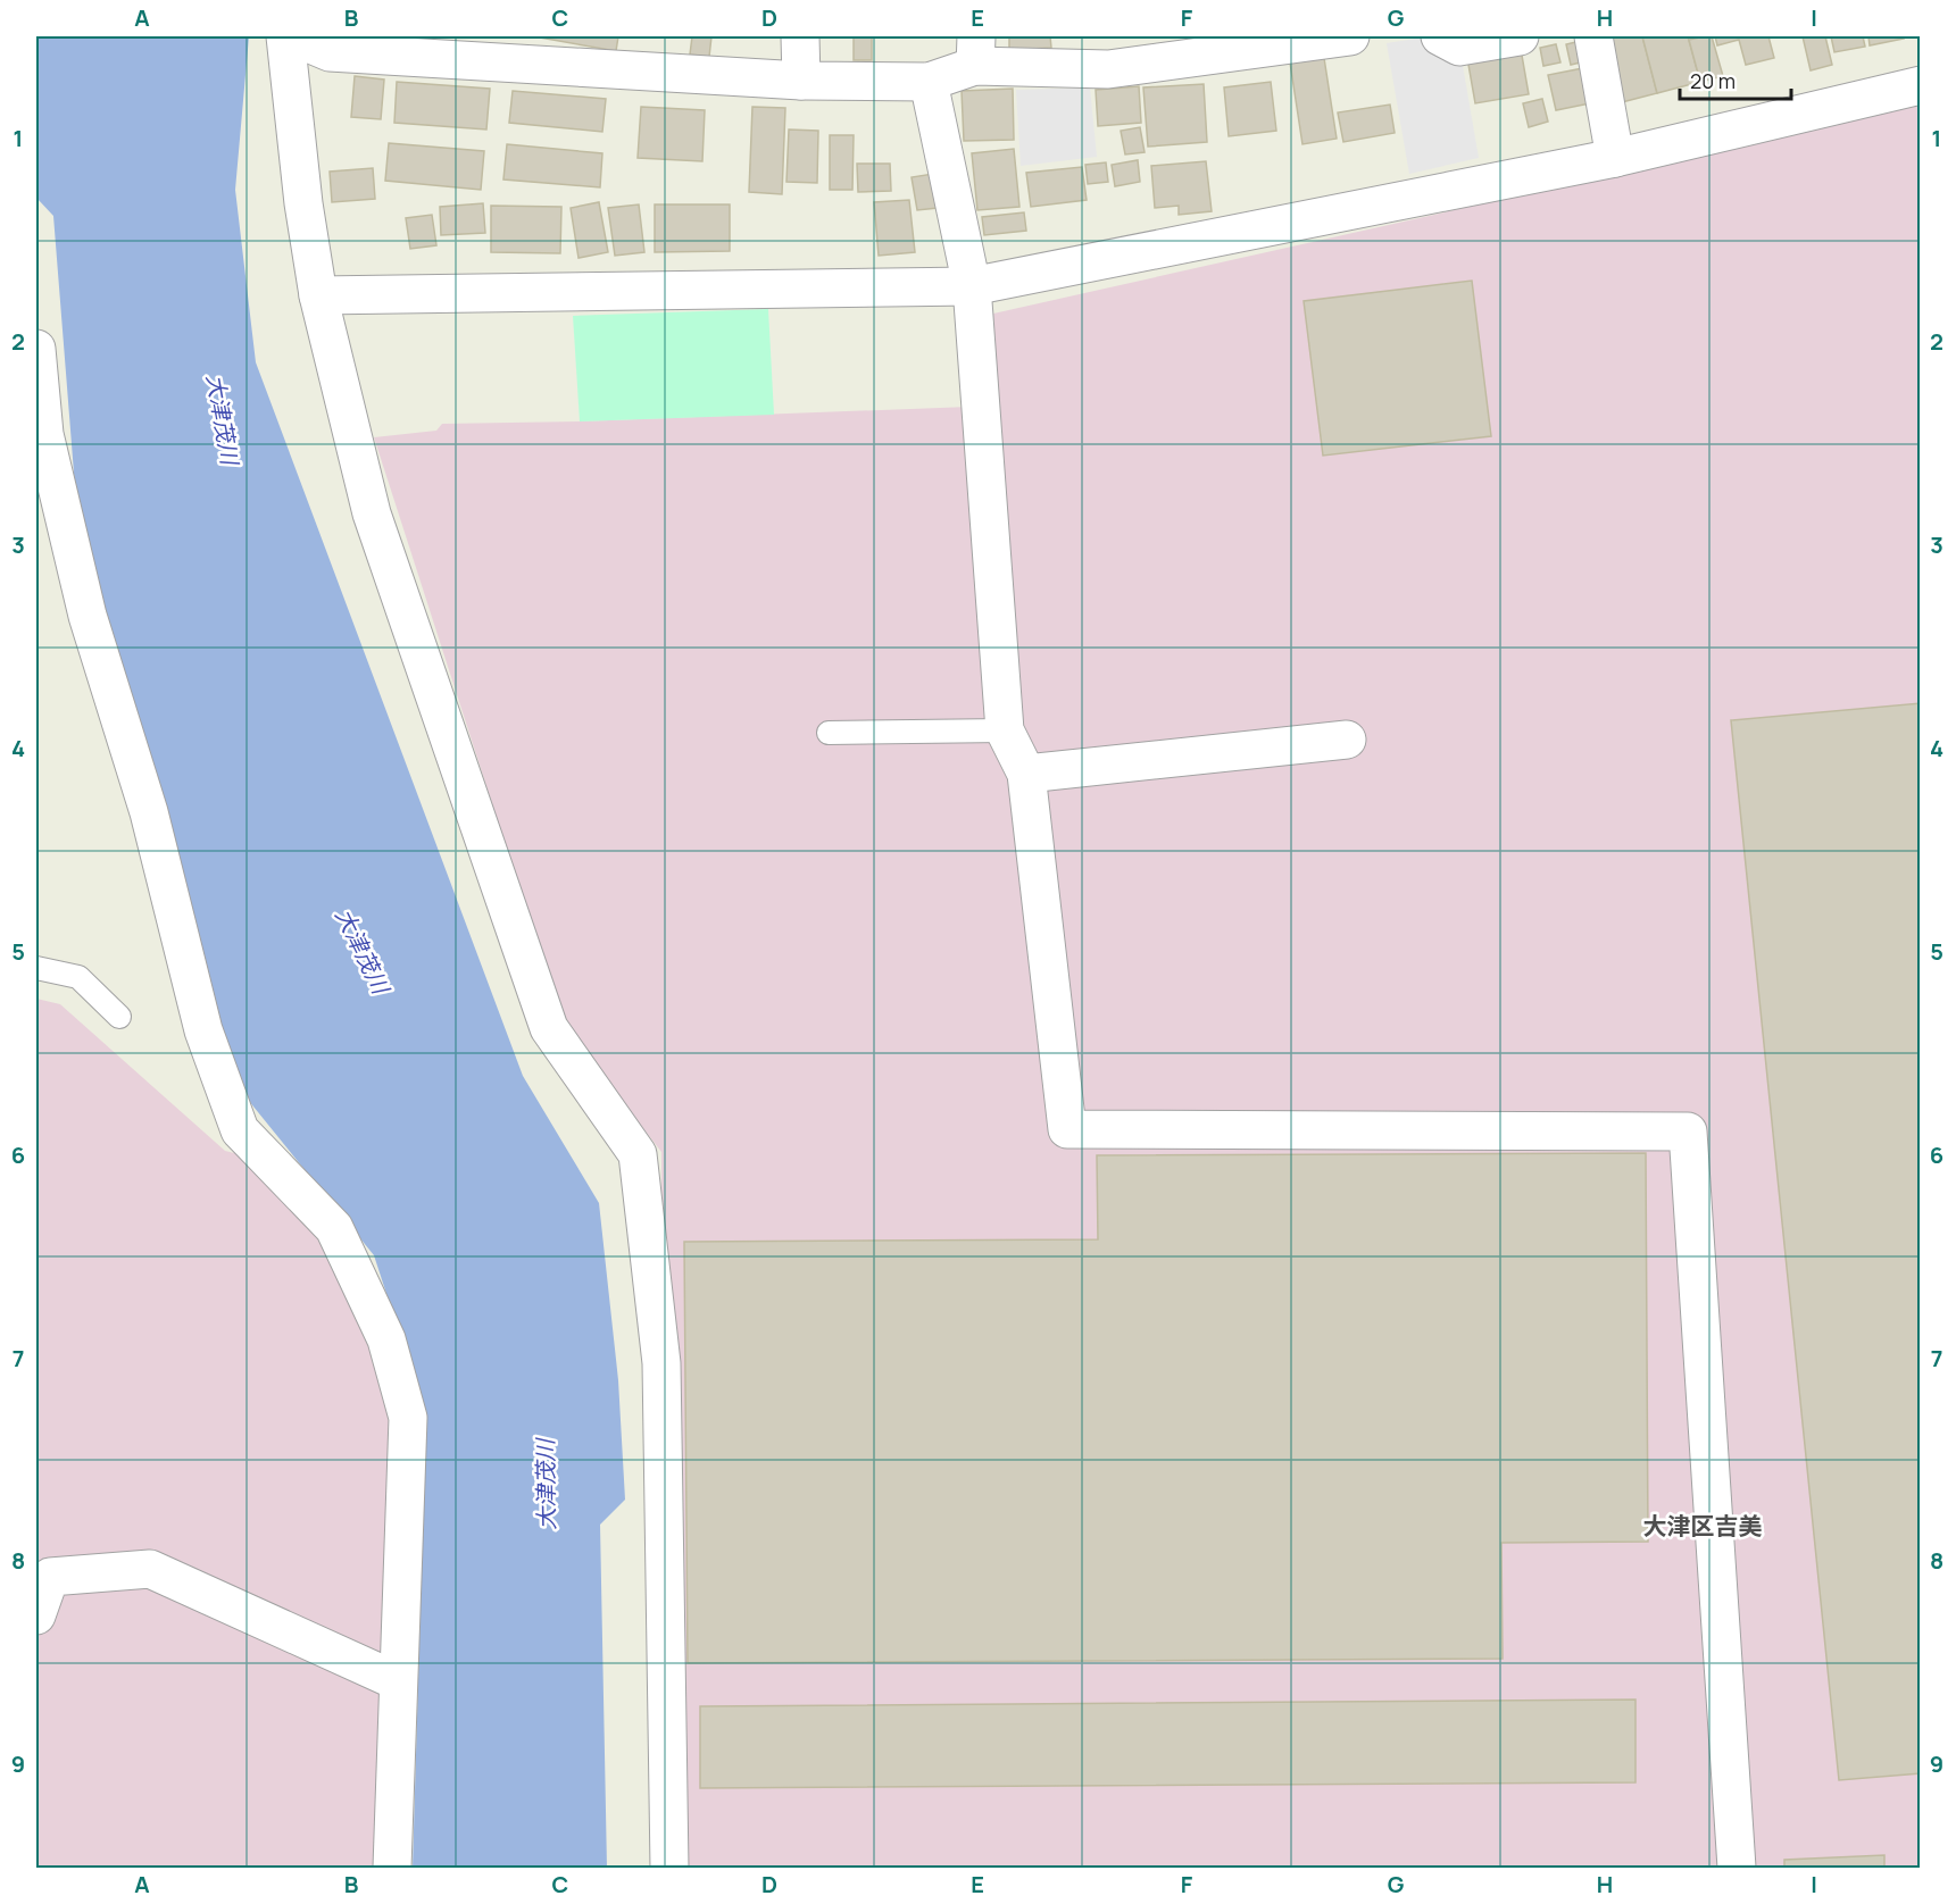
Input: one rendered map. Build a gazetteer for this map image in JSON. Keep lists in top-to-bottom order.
{
  "districts": ["大津区吉美"],
  "water": ["大津茂川"],
  "scale_bar": "20 m",
  "grid": {
    "columns": [
      "A",
      "B",
      "C",
      "D",
      "E",
      "F",
      "G",
      "H",
      "I"
    ],
    "rows": [
      "1",
      "2",
      "3",
      "4",
      "5",
      "6",
      "7",
      "8",
      "9"
    ]
  }
}
